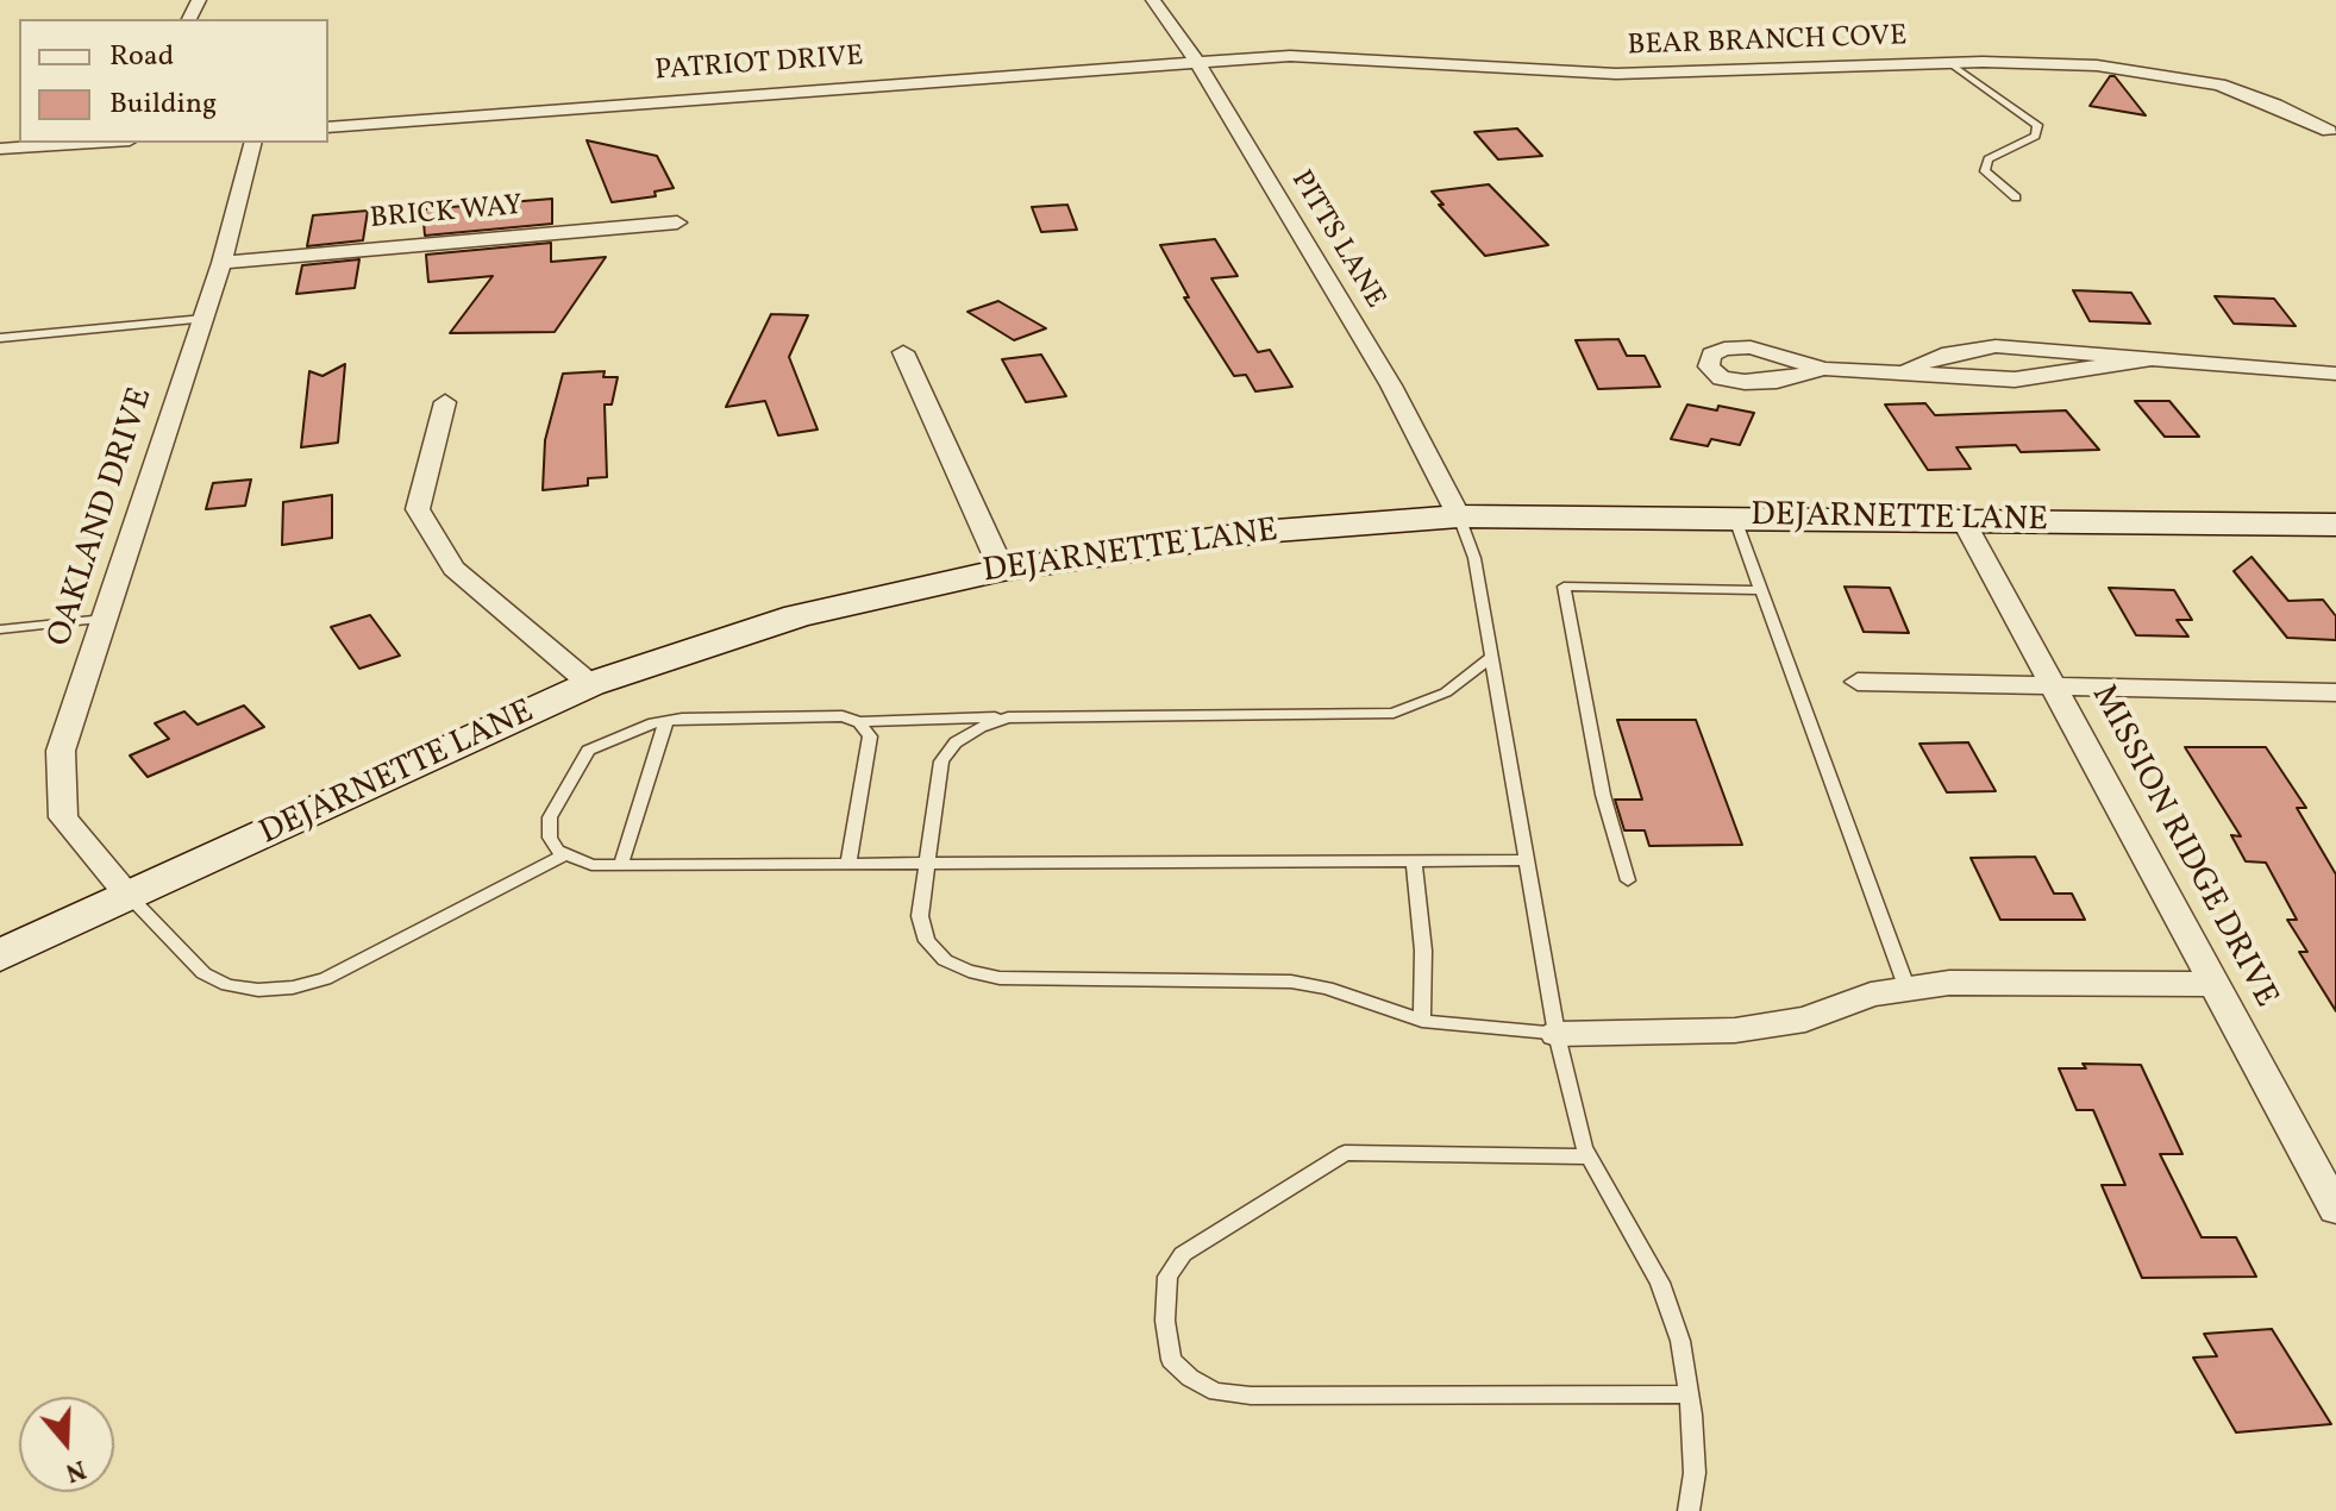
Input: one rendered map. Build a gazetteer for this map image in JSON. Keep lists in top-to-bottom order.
{
  "streets": {
    "main road": ["DEJARNETTE LANE"],
    "street": [
      "BEAR BRANCH COVE",
      "PATRIOT DRIVE",
      "BRICK WAY",
      "PITTS LANE",
      "OAKLAND DRIVE",
      "MISSION RIDGE DRIVE"
    ]
  },
  "crossings": [
    ["BEAR BRANCH COVE", "PATRIOT DRIVE"],
    ["BEAR BRANCH COVE", "PITTS LANE"],
    ["PATRIOT DRIVE", "PITTS LANE"],
    ["BRICK WAY", "OAKLAND DRIVE"],
    ["PITTS LANE", "DEJARNETTE LANE"],
    ["OAKLAND DRIVE", "DEJARNETTE LANE"],
    ["DEJARNETTE LANE", "MISSION RIDGE DRIVE"]
  ],
  "legend": ["Road", "Building"],
  "north": "bottom"
}
